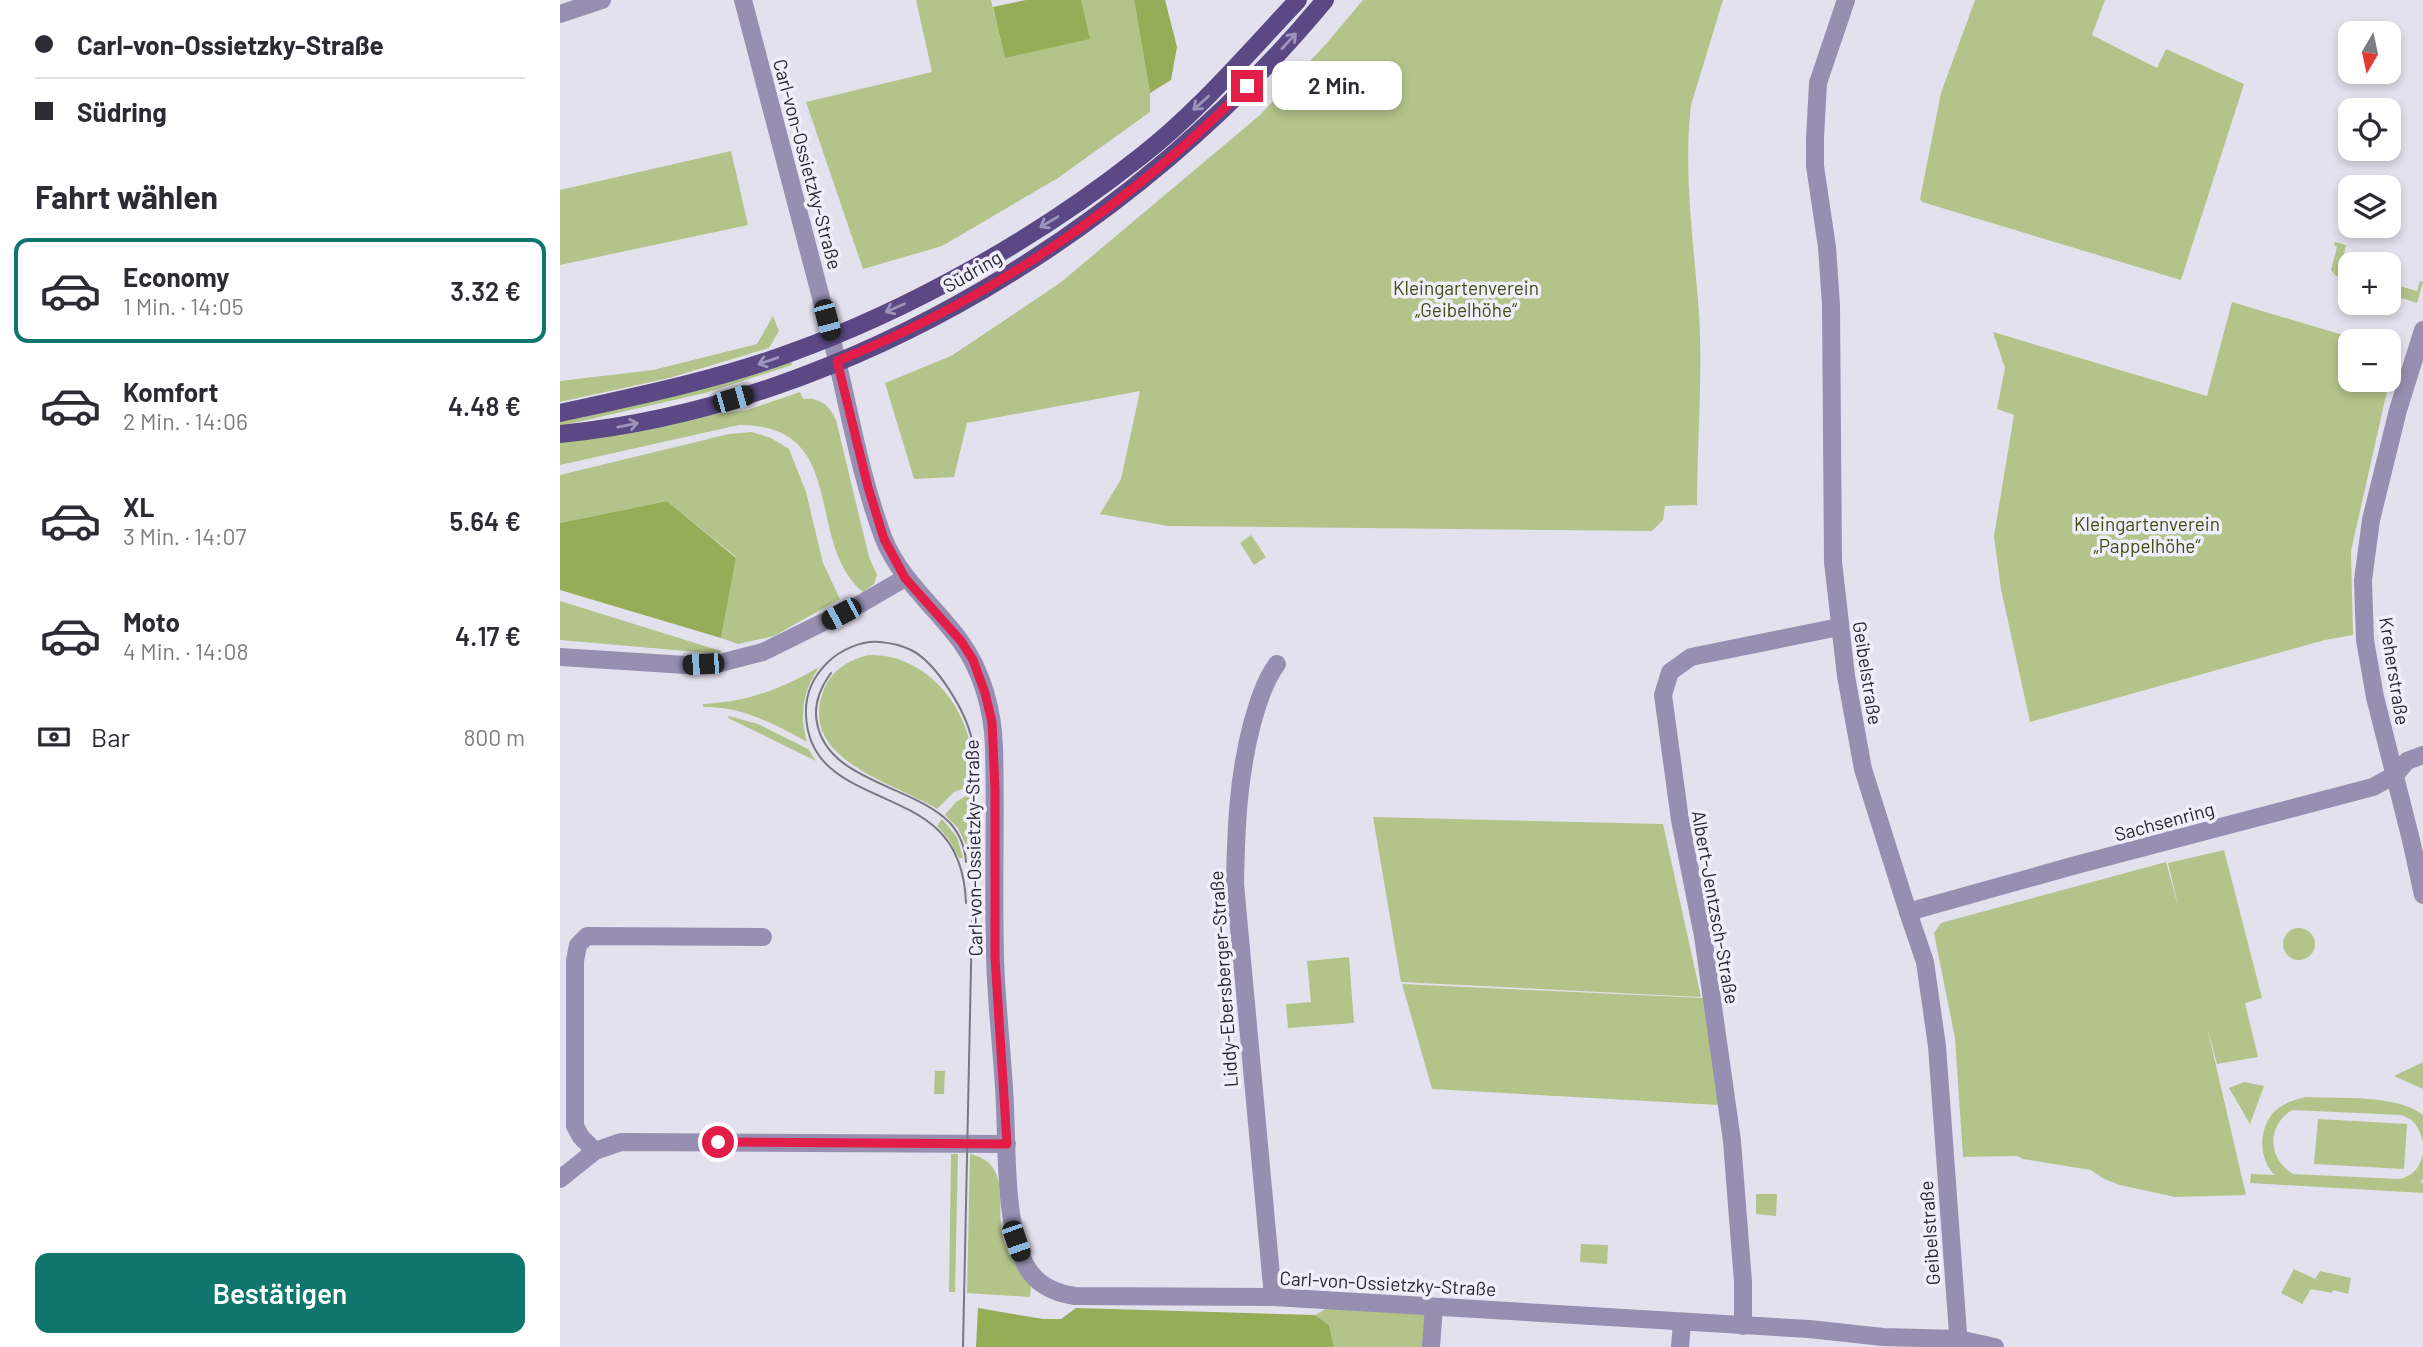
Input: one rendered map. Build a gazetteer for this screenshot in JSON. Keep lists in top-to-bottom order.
{
  "streets": {
    "main road": ["Südring"],
    "street": [
      "Carl-von-Ossietzky-Straße",
      "Kreherstraße",
      "Geibelstraße",
      "Sachsenring",
      "Albert-Jentzsch-Straße",
      "Liddy-Ebersberger-Straße"
    ]
  },
  "crossings": [
    ["Carl-von-Ossietzky-Straße", "Südring"],
    ["Carl-von-Ossietzky-Straße", "Geibelstraße"],
    ["Carl-von-Ossietzky-Straße", "Albert-Jentzsch-Straße"],
    ["Carl-von-Ossietzky-Straße", "Liddy-Ebersberger-Straße"],
    ["Kreherstraße", "Sachsenring"],
    ["Geibelstraße", "Sachsenring"],
    ["Geibelstraße", "Albert-Jentzsch-Straße"]
  ],
  "parks": ["Kleingartenverein „Geibelhöhe“", "Kleingartenverein „Pappelhöhe“"],
  "north": "bottom",
  "page": {
    "banner": ["Carl-von-Ossietzky-Straße", "Südring"],
    "map_buttons": ["+", "−"],
    "bubble": "2 Min.",
    "heading": "Fahrt wählen",
    "list": [
      {
        "name": "Economy",
        "note": "1 Min. · 14:05",
        "value": "3.32 €"
      },
      {
        "name": "Komfort",
        "note": "2 Min. · 14:06",
        "value": "4.48 €"
      },
      {
        "name": "XL",
        "note": "3 Min. · 14:07",
        "value": "5.64 €"
      },
      {
        "name": "Moto",
        "note": "4 Min. · 14:08",
        "value": "4.17 €"
      }
    ],
    "pay": ["Bar", "800 m"],
    "buttons": "Bestätigen"
  }
}
